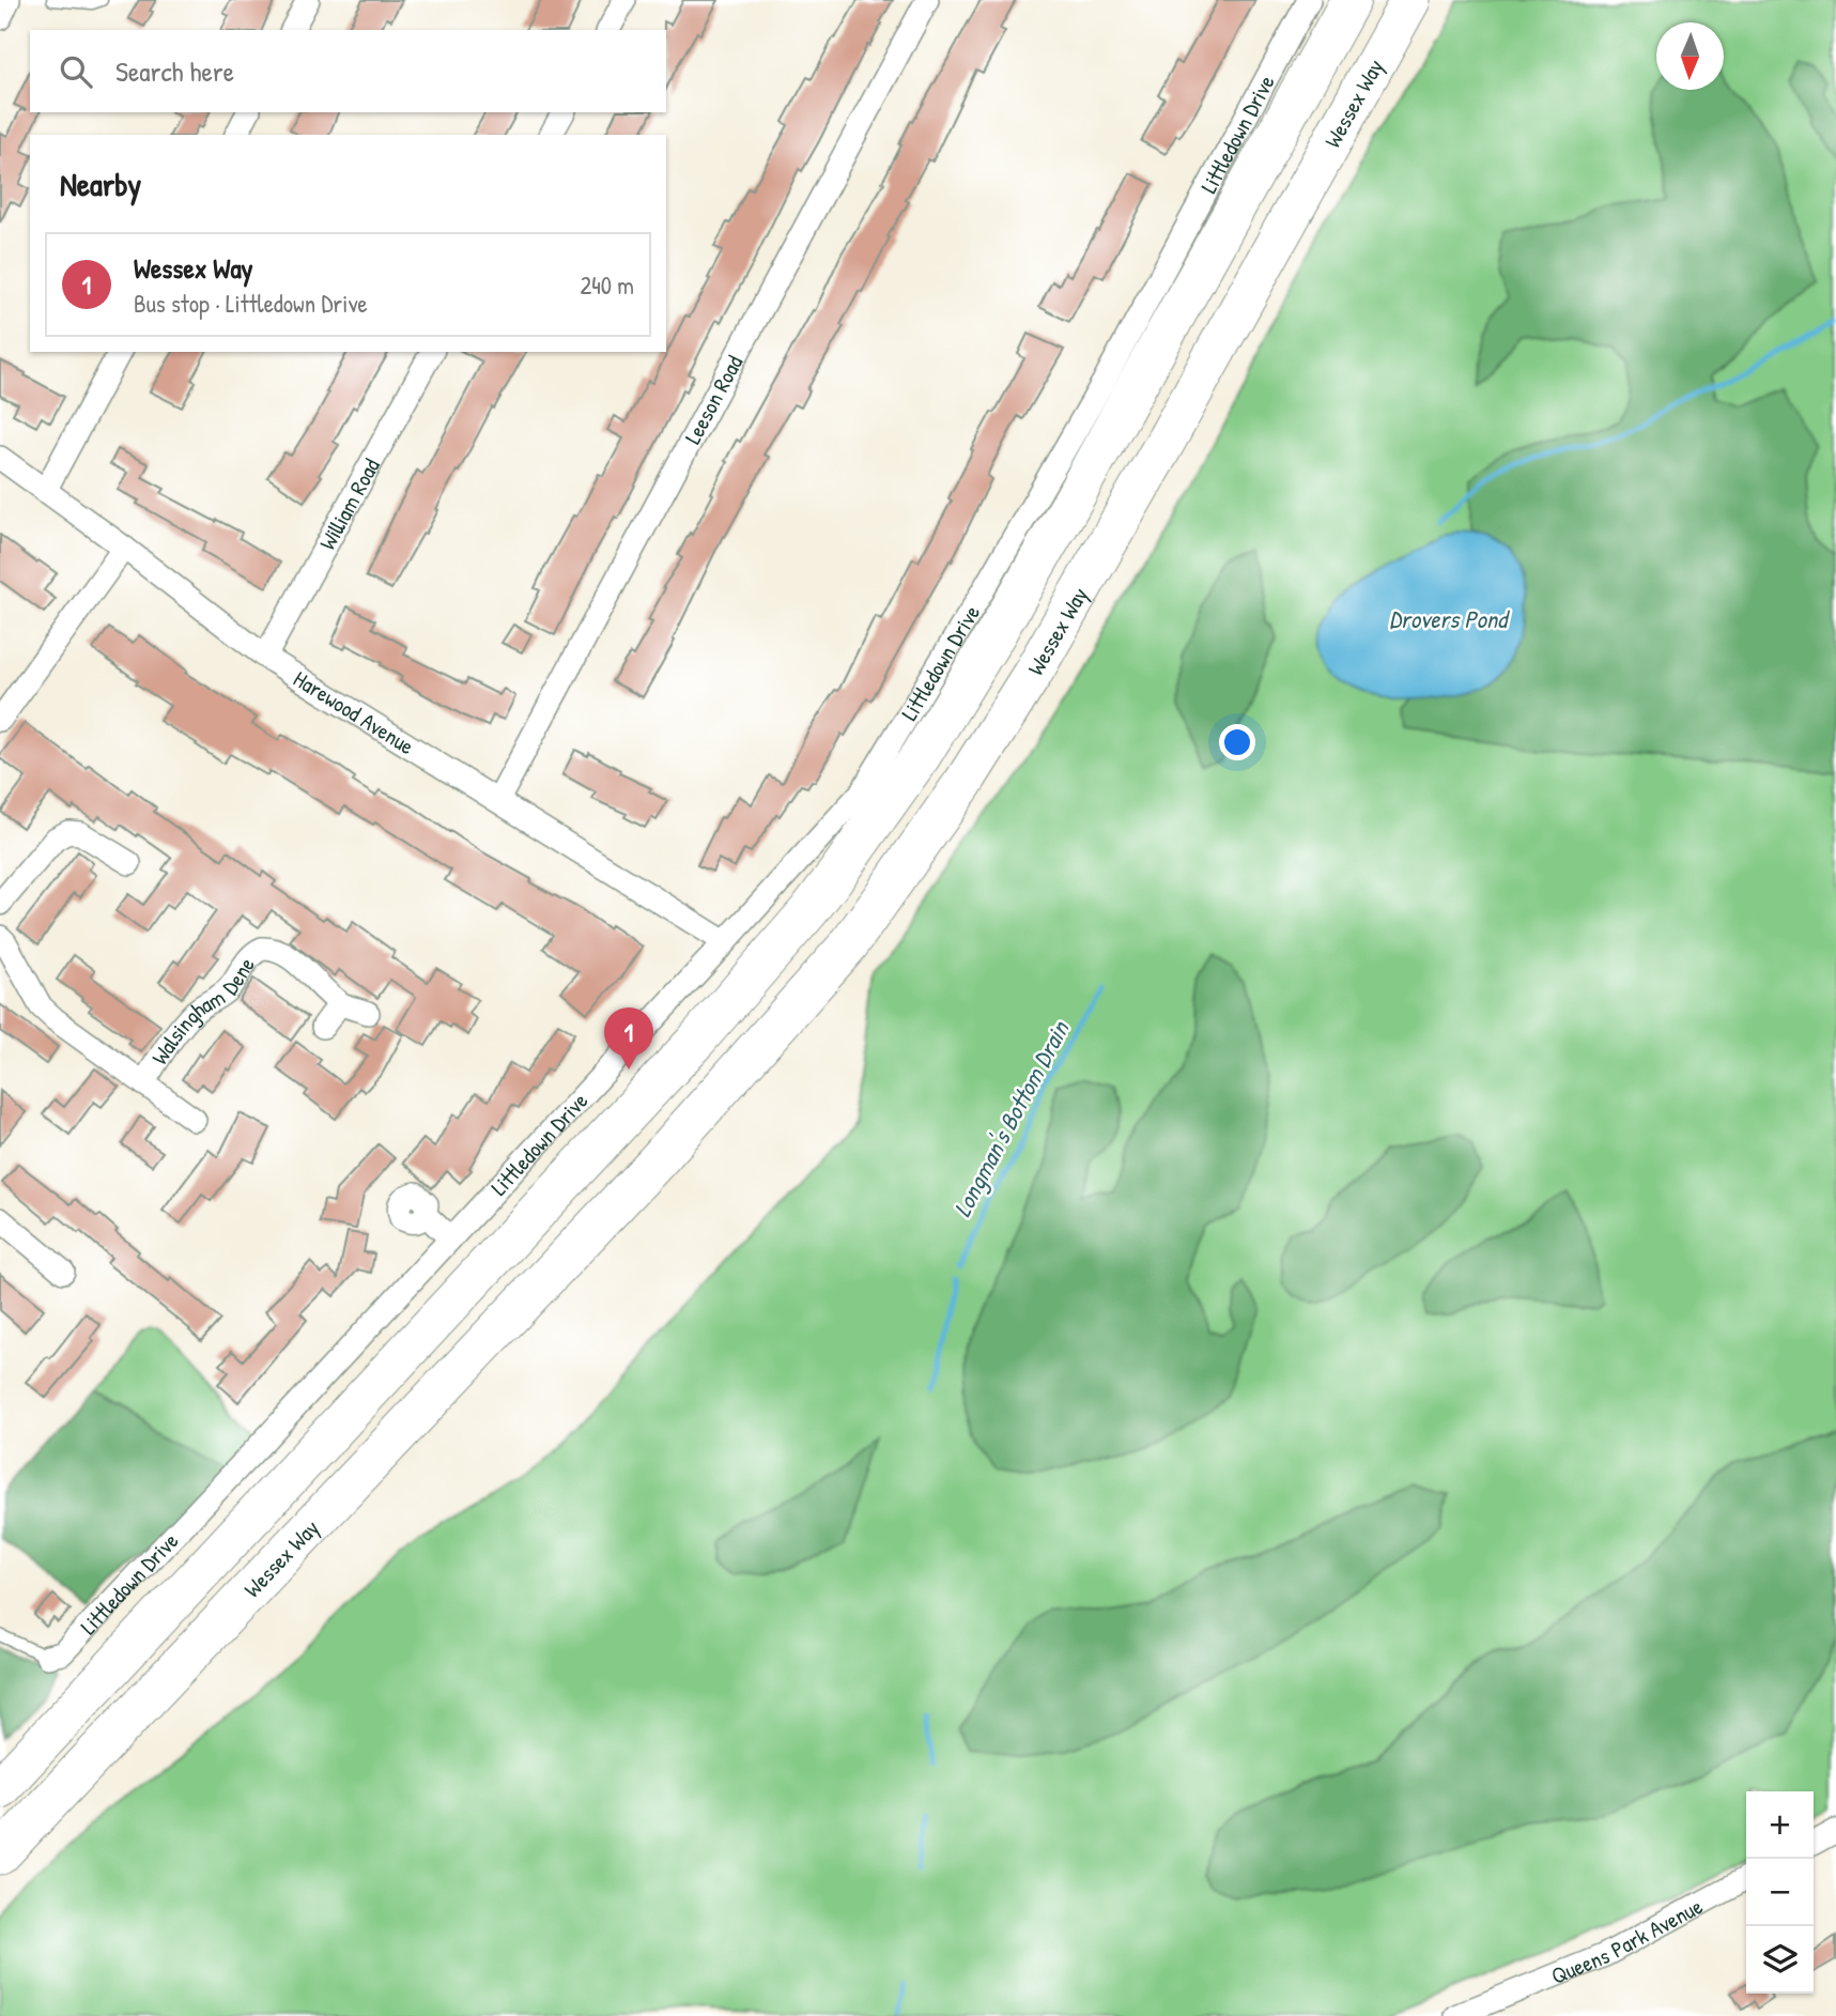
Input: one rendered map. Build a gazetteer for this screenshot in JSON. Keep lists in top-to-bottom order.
{
  "streets": {
    "highway": ["Wessex Way"],
    "street": [
      "Littledown Drive",
      "Leeson Road",
      "William Road",
      "Harewood Avenue",
      "Walsingham Dene",
      "Queens Park Avenue"
    ]
  },
  "crossings": [
    ["Littledown Drive", "Harewood Avenue"],
    ["Leeson Road", "Harewood Avenue"],
    ["William Road", "Harewood Avenue"]
  ],
  "water": ["Drovers Pond", "Longman's Bottom Drain"],
  "north": "bottom",
  "page": {
    "search": "Search here",
    "heading": "Nearby",
    "list": [
      {
        "mark": "1",
        "name": "Wessex Way",
        "note": "Bus stop · Littledown Drive",
        "value": "240 m"
      }
    ],
    "pins": "1",
    "map_buttons": ["+", "−"]
  }
}
